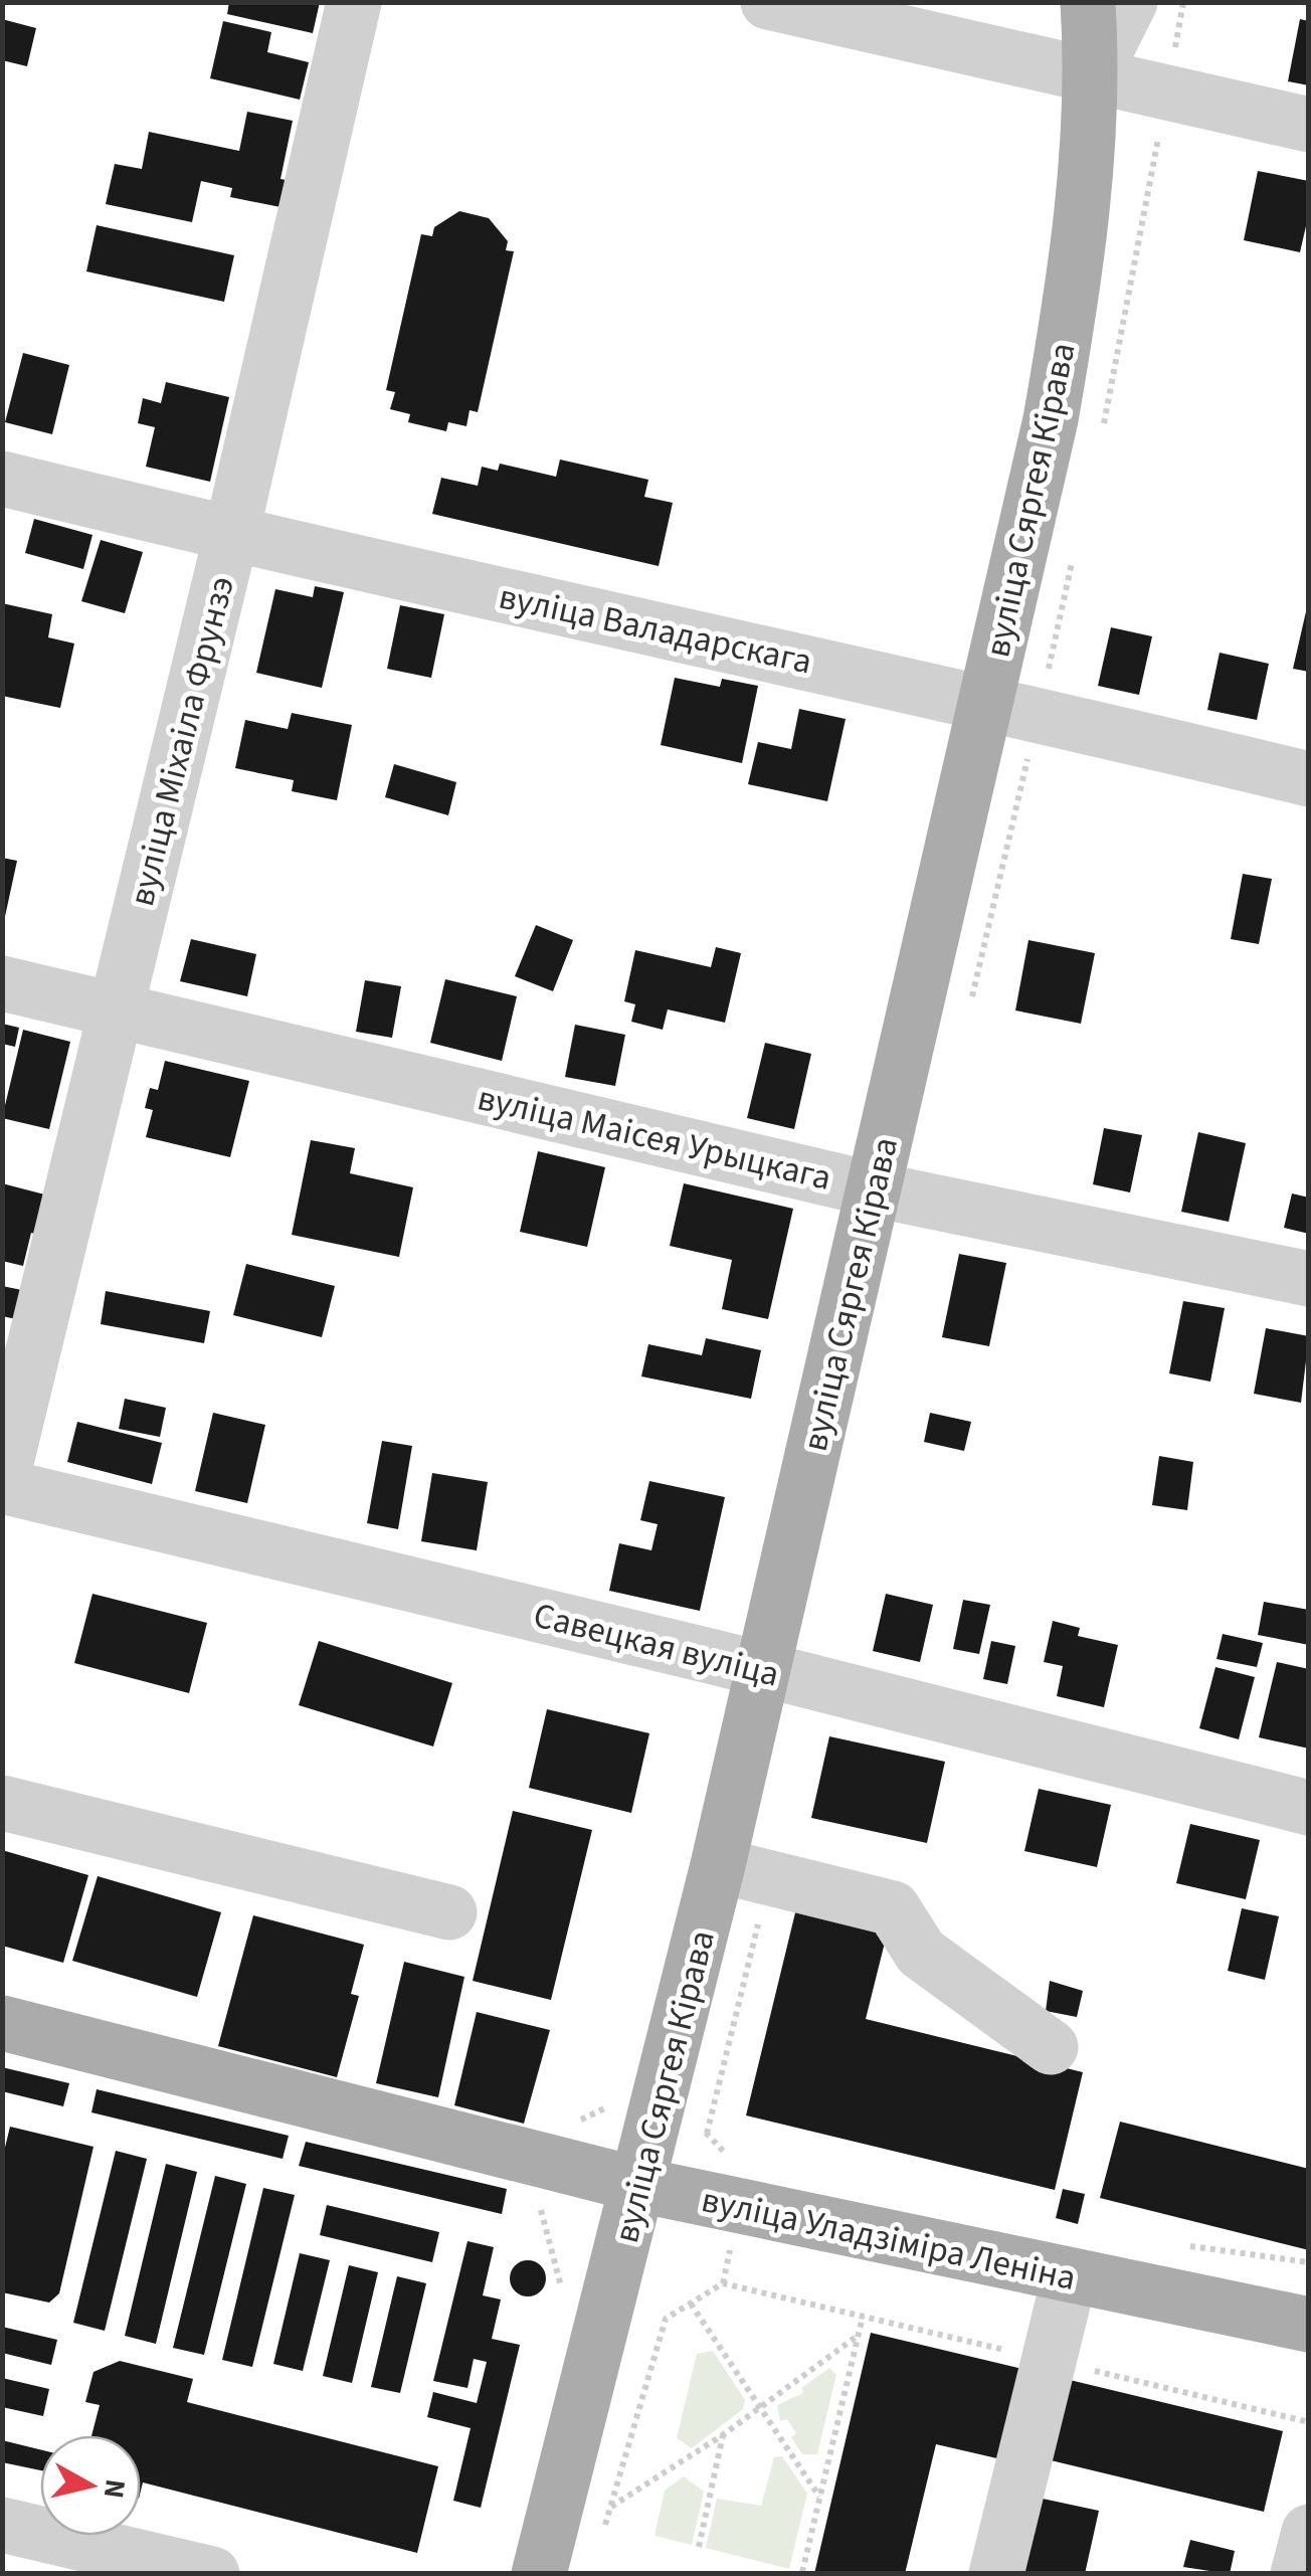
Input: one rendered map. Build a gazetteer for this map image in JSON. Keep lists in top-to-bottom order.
{
  "streets": {
    "main road": ["вуліца Сяргея Кірава", "вуліца Уладзіміра Леніна"],
    "street": [
      "вуліца Валадарскага",
      "вуліца Міхаіла Фрунзэ",
      "вуліца Маісея Урыцкага",
      "Савецкая вуліца"
    ]
  },
  "crossings": [
    ["вуліца Сяргея Кірава", "вуліца Валадарскага"],
    ["вуліца Сяргея Кірава", "вуліца Маісея Урыцкага"],
    ["вуліца Сяргея Кірава", "Савецкая вуліца"],
    ["вуліца Сяргея Кірава", "вуліца Уладзіміра Леніна"],
    ["вуліца Валадарскага", "вуліца Міхаіла Фрунзэ"],
    ["вуліца Міхаіла Фрунзэ", "вуліца Маісея Урыцкага"],
    ["вуліца Міхаіла Фрунзэ", "Савецкая вуліца"]
  ],
  "north": "right"
}
